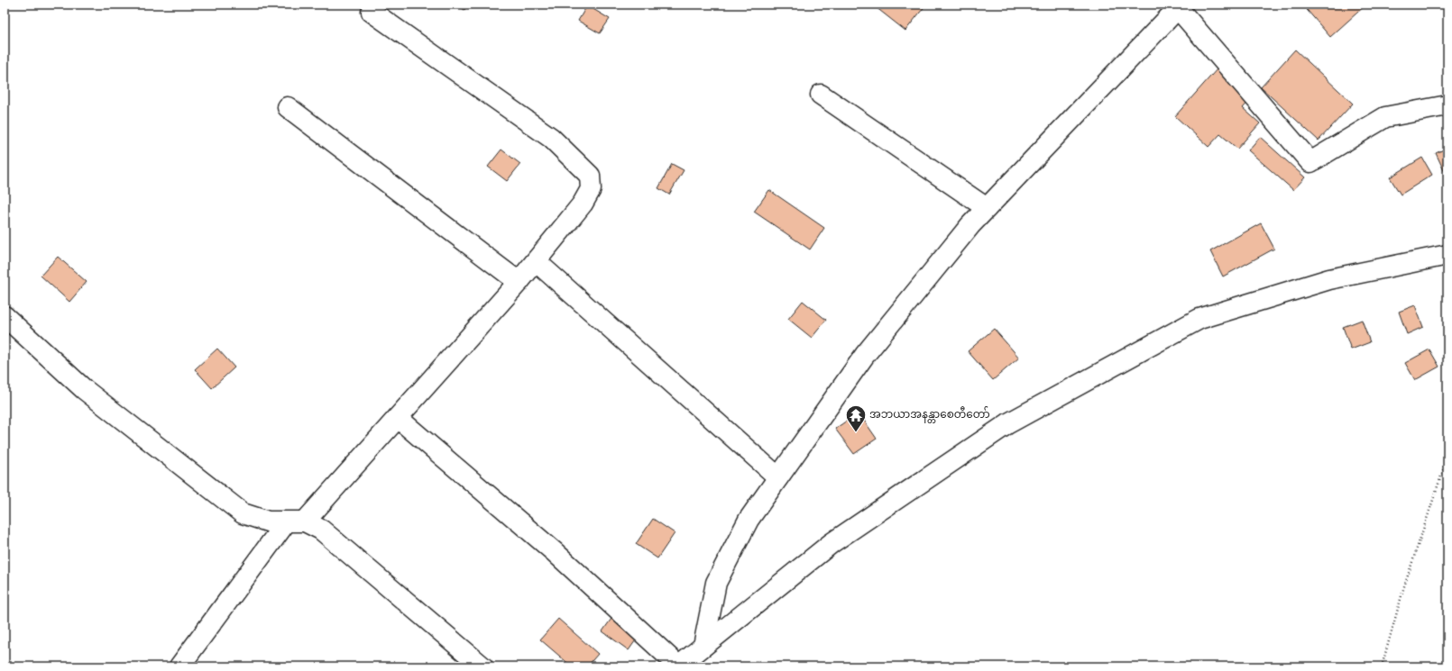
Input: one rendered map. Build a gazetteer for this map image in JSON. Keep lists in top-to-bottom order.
{
  "places": {
    "temple": ["အဘယာအနန္တာစေတီတော်"]
  }
}
